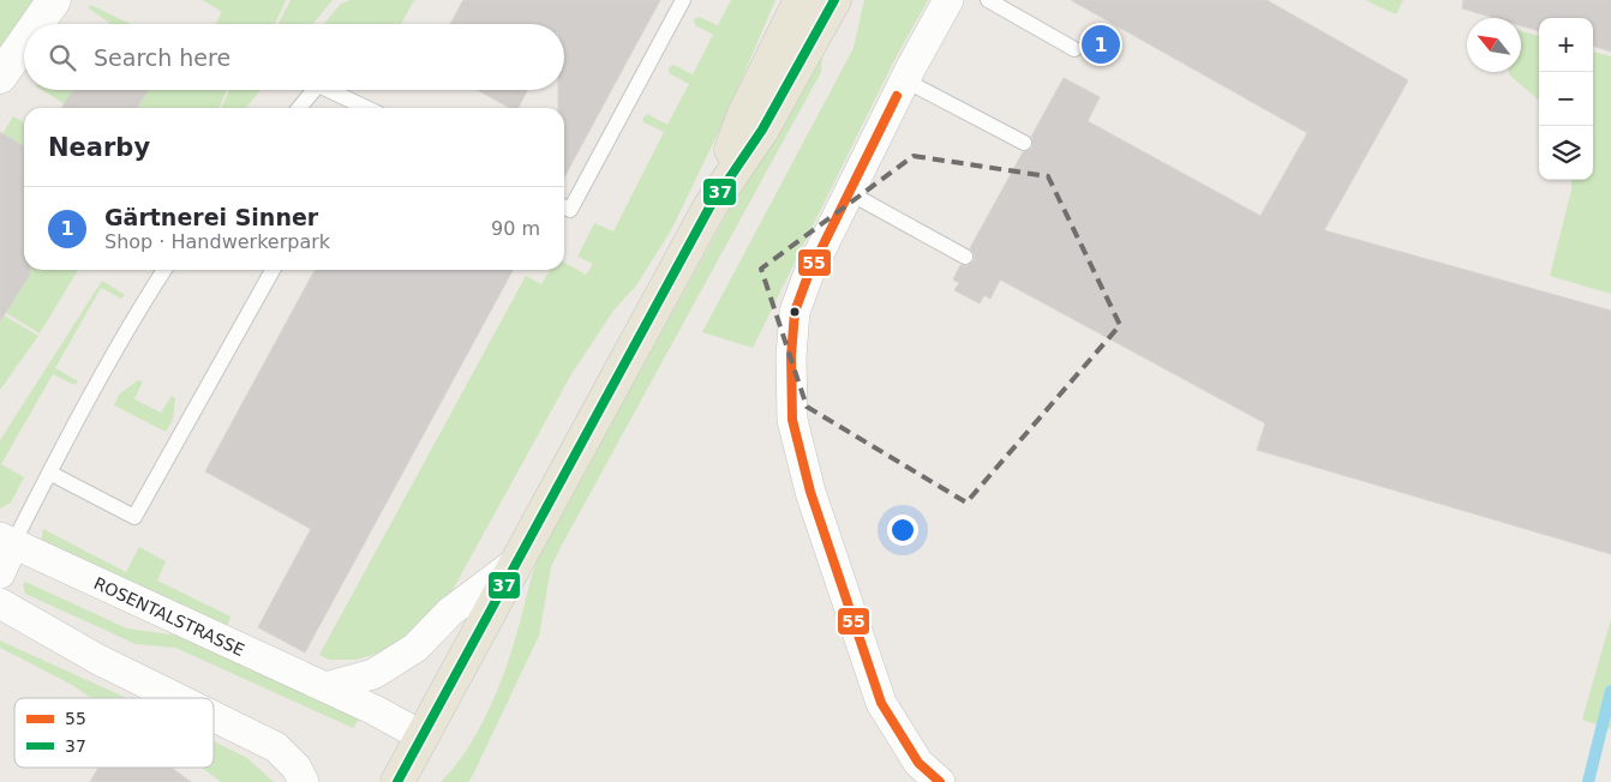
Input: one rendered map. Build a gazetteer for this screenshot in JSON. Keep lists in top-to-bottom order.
{
  "streets": {
    "street": ["ROSENTALSTRASSE"]
  },
  "lines": ["transit line 37", "transit line 55"],
  "legend": ["55", "37"],
  "north": "top left",
  "page": {
    "map_buttons": ["+", "−"],
    "pins": "1",
    "search": "Search here",
    "heading": "Nearby",
    "list": [
      {
        "mark": "1",
        "name": "Gärtnerei Sinner",
        "note": "Shop · Handwerkerpark",
        "value": "90 m"
      }
    ]
  }
}
